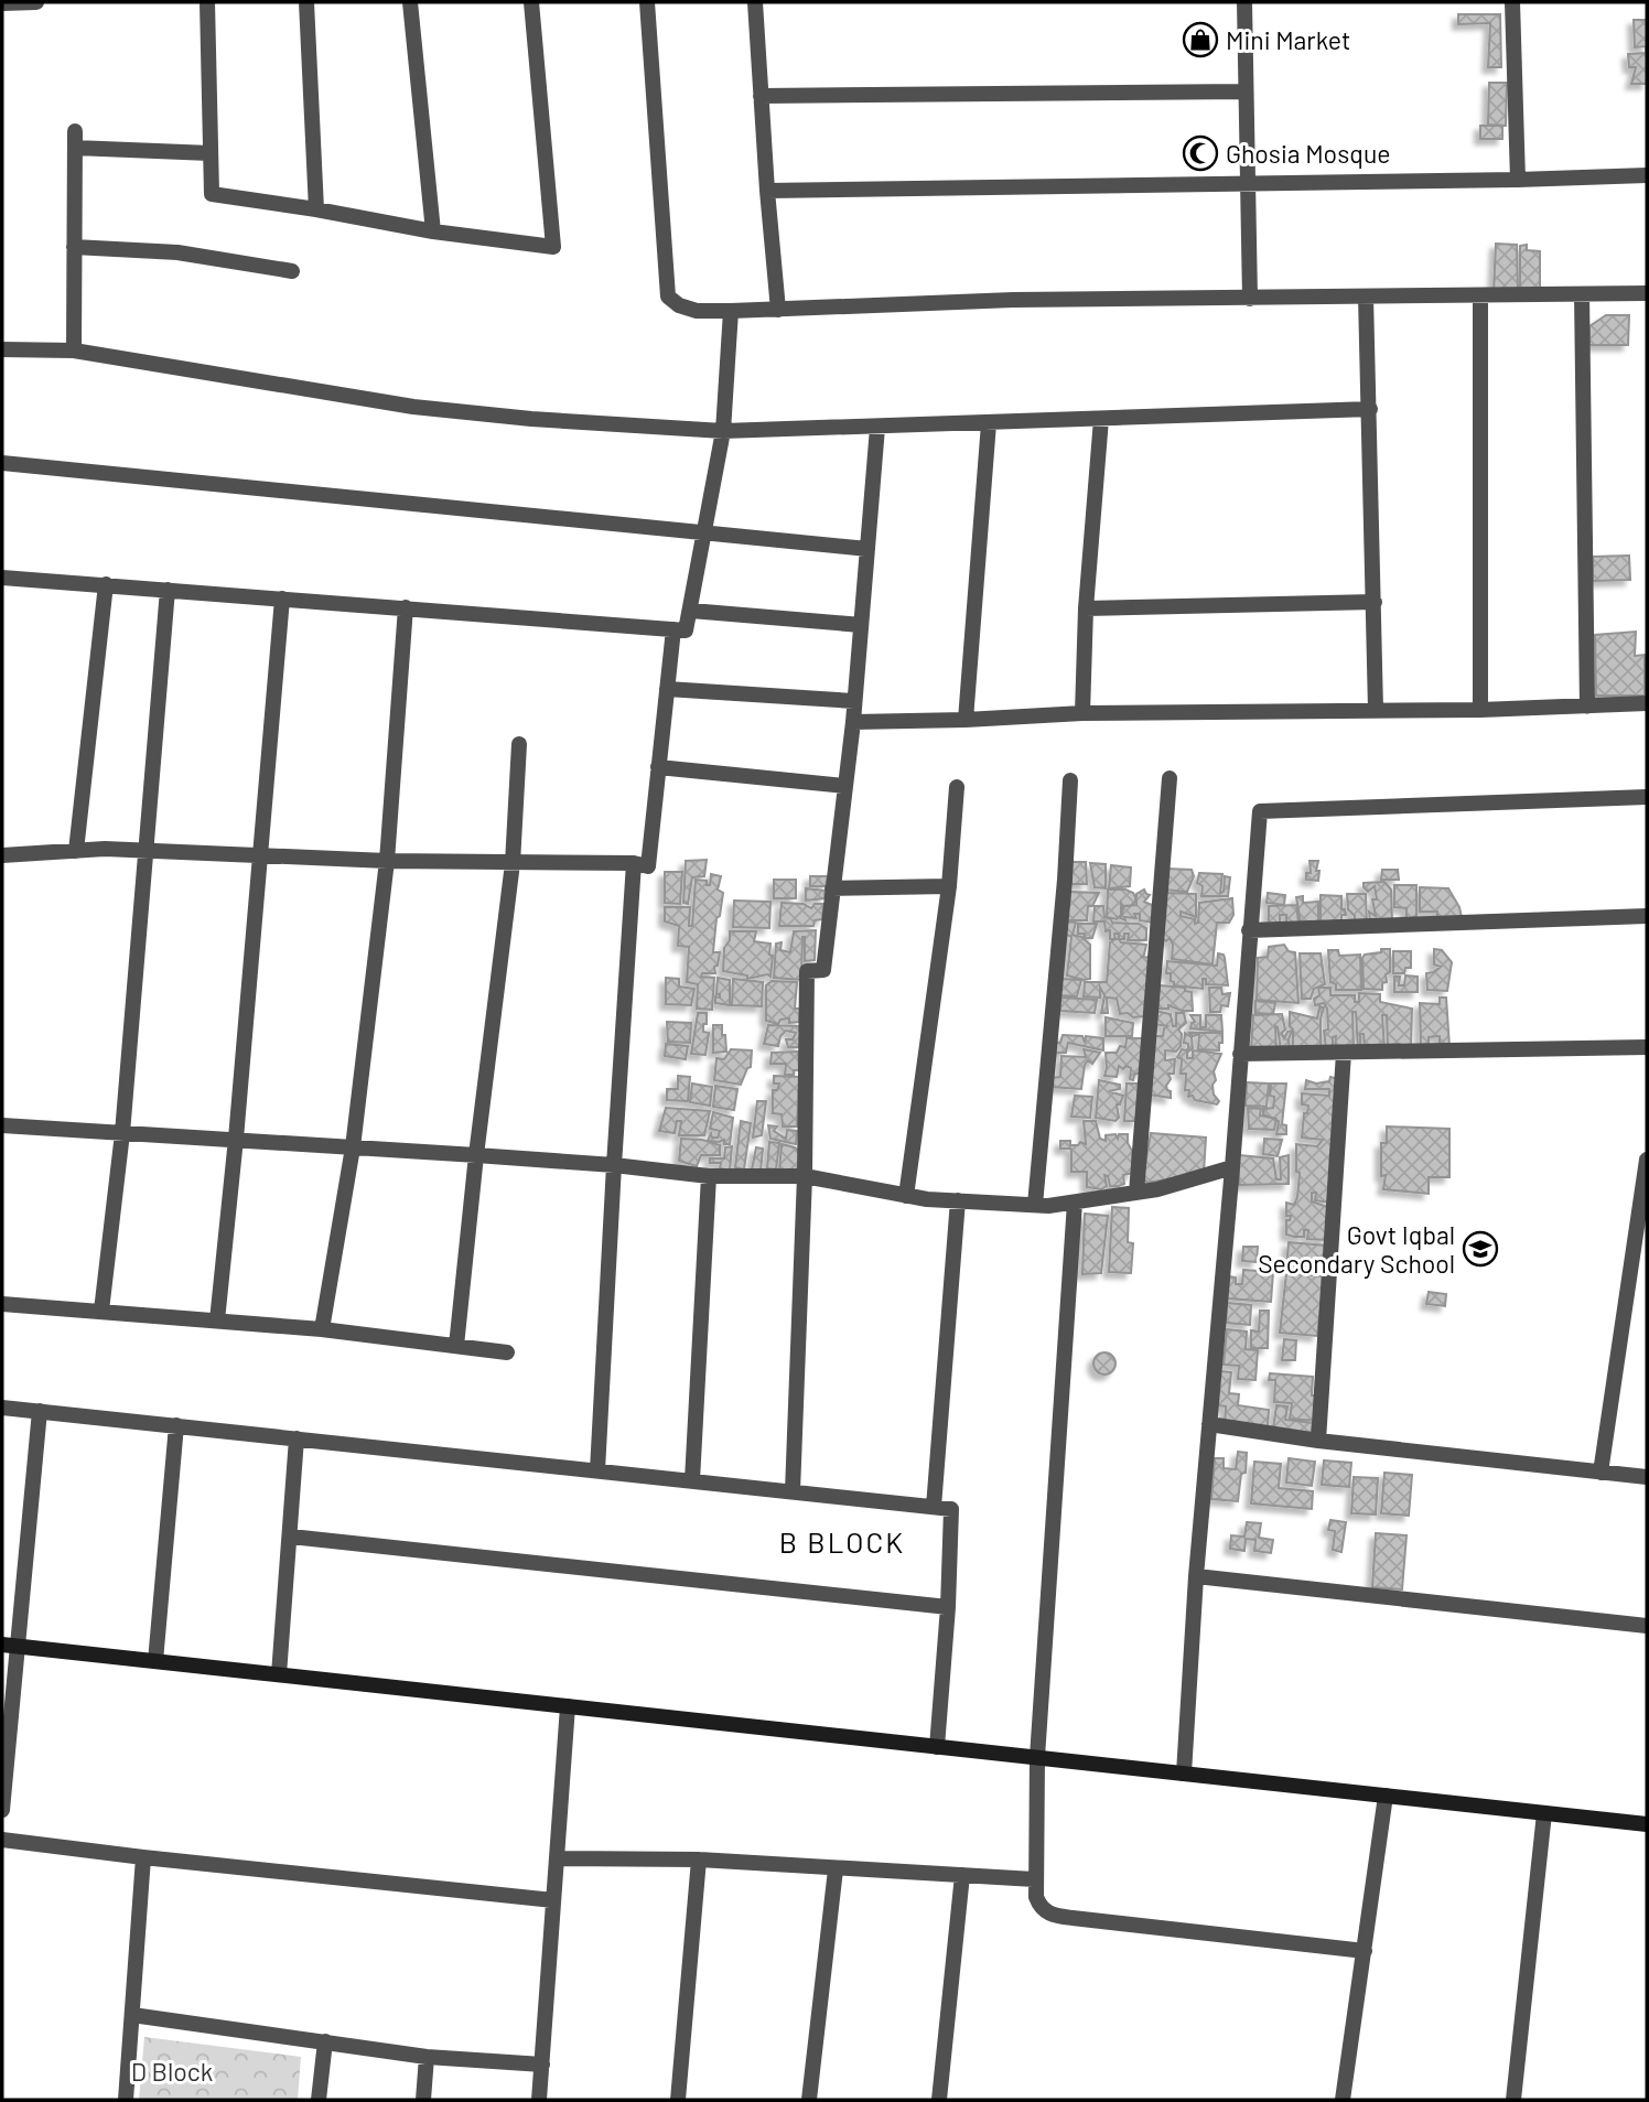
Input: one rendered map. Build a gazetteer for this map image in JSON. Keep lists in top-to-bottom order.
{
  "districts": ["B BLOCK"],
  "parks": ["D Block"],
  "places": {
    "shop": ["Mini Market"],
    "mosque": ["Ghosia Mosque"],
    "school or university": ["Govt Iqbal Secondary School"]
  }
}
